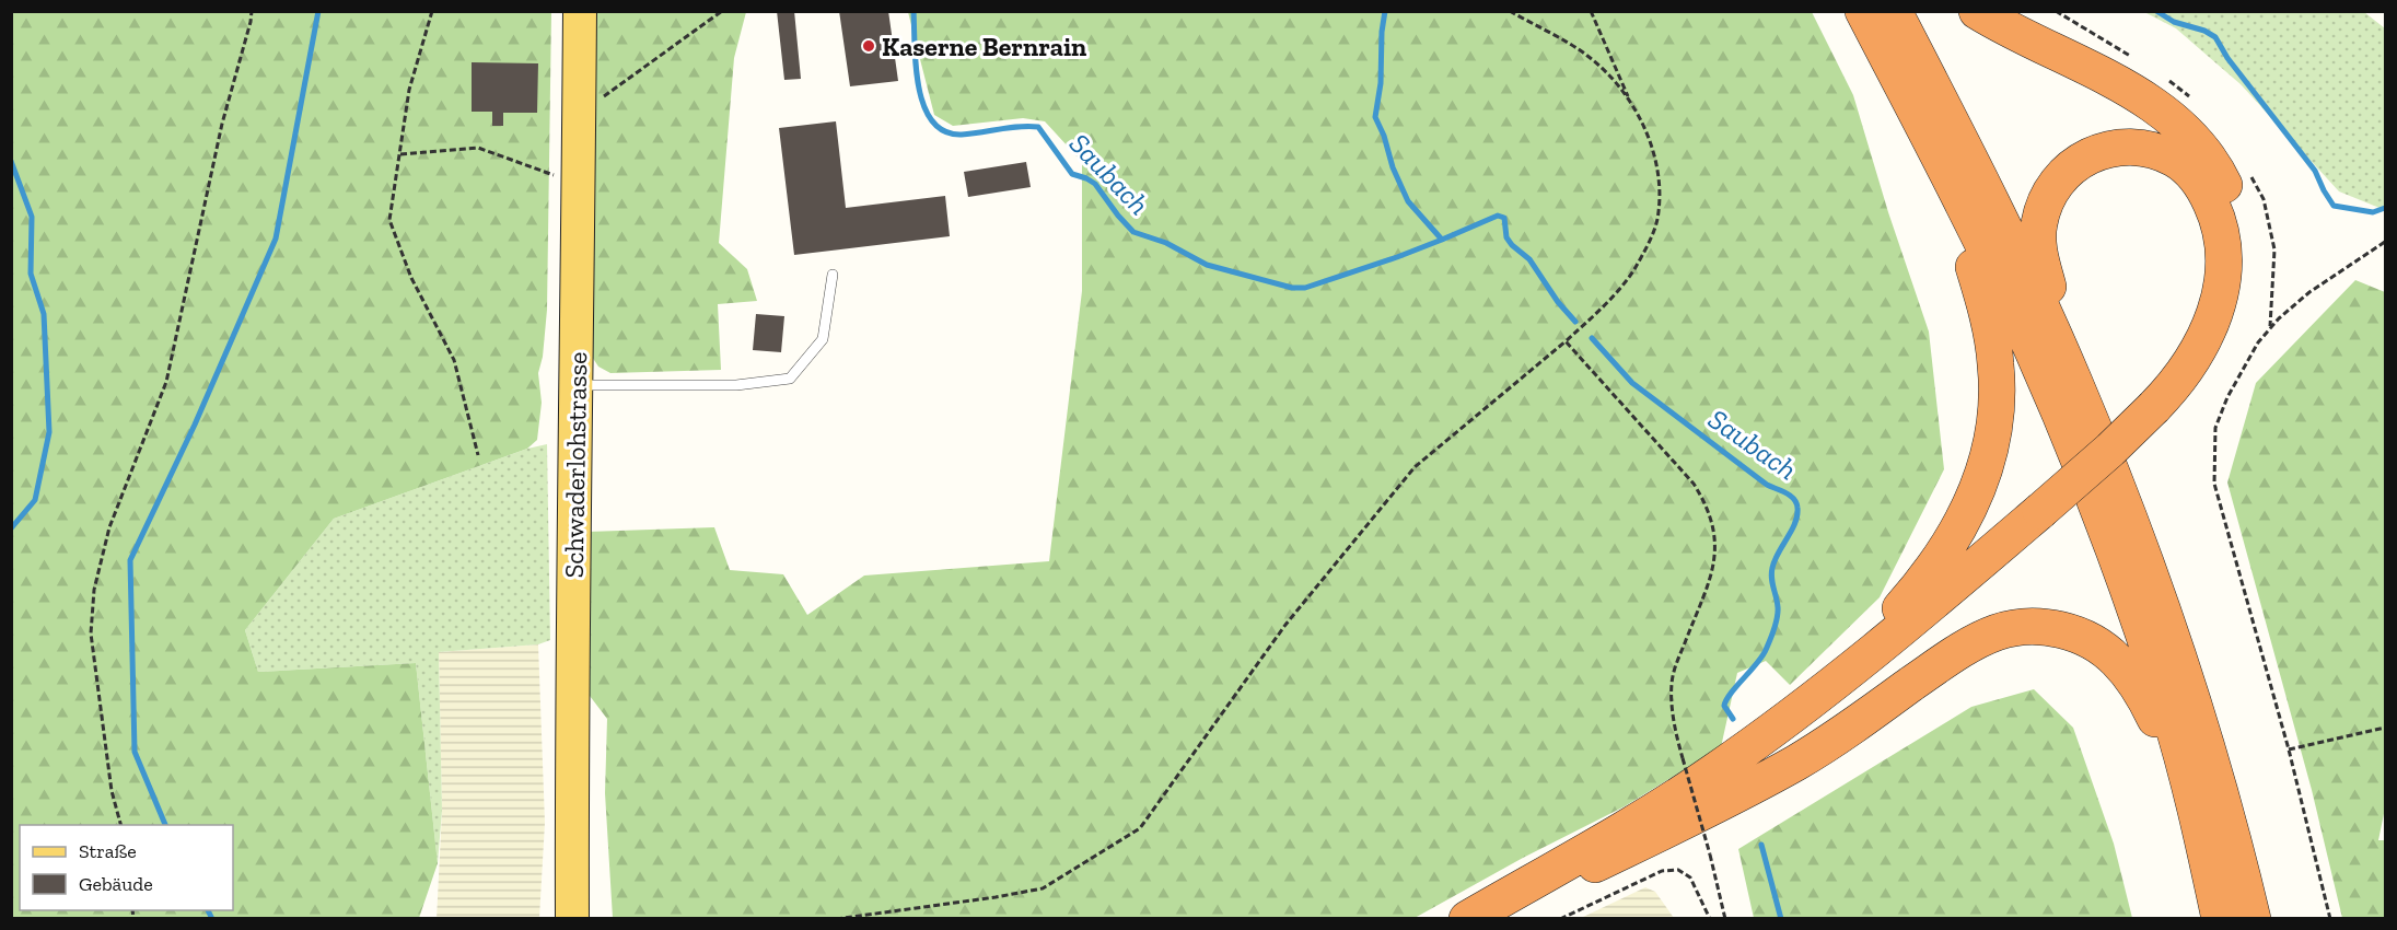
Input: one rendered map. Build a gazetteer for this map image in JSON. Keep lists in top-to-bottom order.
{
  "streets": {
    "main road": ["Schwaderlohstrasse"]
  },
  "water": ["Saubach"],
  "places": ["Kaserne Bernrain"],
  "legend": ["Straße", "Gebäude"]
}
